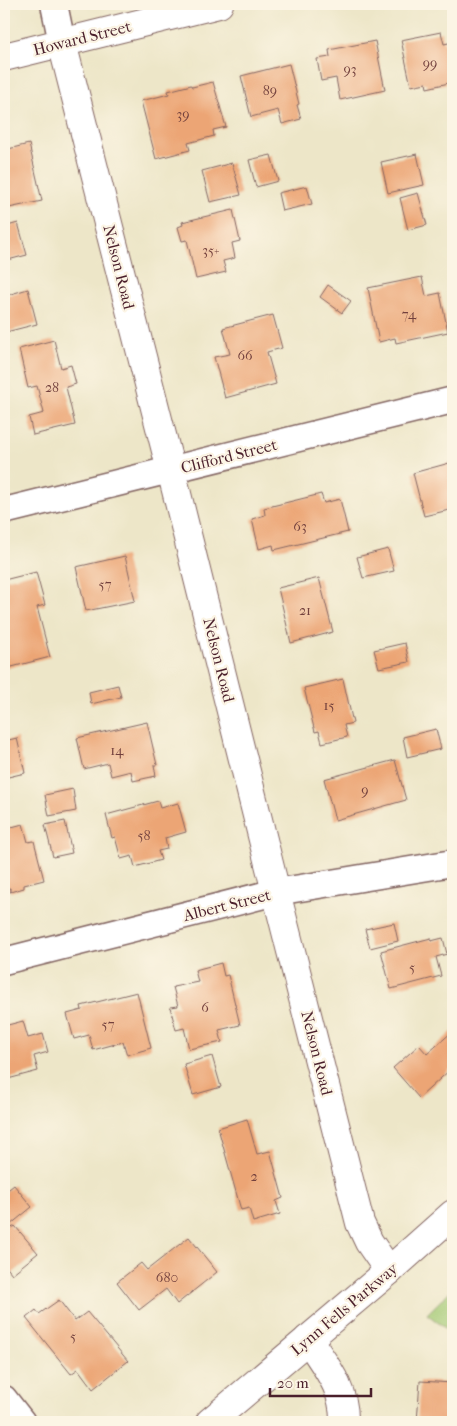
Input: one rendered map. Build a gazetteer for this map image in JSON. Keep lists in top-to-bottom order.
{
  "streets": {
    "street": [
      "Howard Street",
      "Nelson Road",
      "Clifford Street",
      "Albert Street",
      "Lynn Fells Parkway"
    ]
  },
  "crossings": [
    ["Howard Street", "Nelson Road"],
    ["Nelson Road", "Clifford Street"],
    ["Nelson Road", "Albert Street"],
    ["Nelson Road", "Lynn Fells Parkway"]
  ],
  "house_numbers": [
    "99",
    "93",
    "89",
    "39",
    "35+",
    "74",
    "66",
    "28",
    "63",
    "57",
    "21",
    "15",
    "14",
    "9",
    "58",
    "5",
    "6",
    "57",
    "2",
    "680",
    "5"
  ],
  "scale_bar": "20 m"
}
